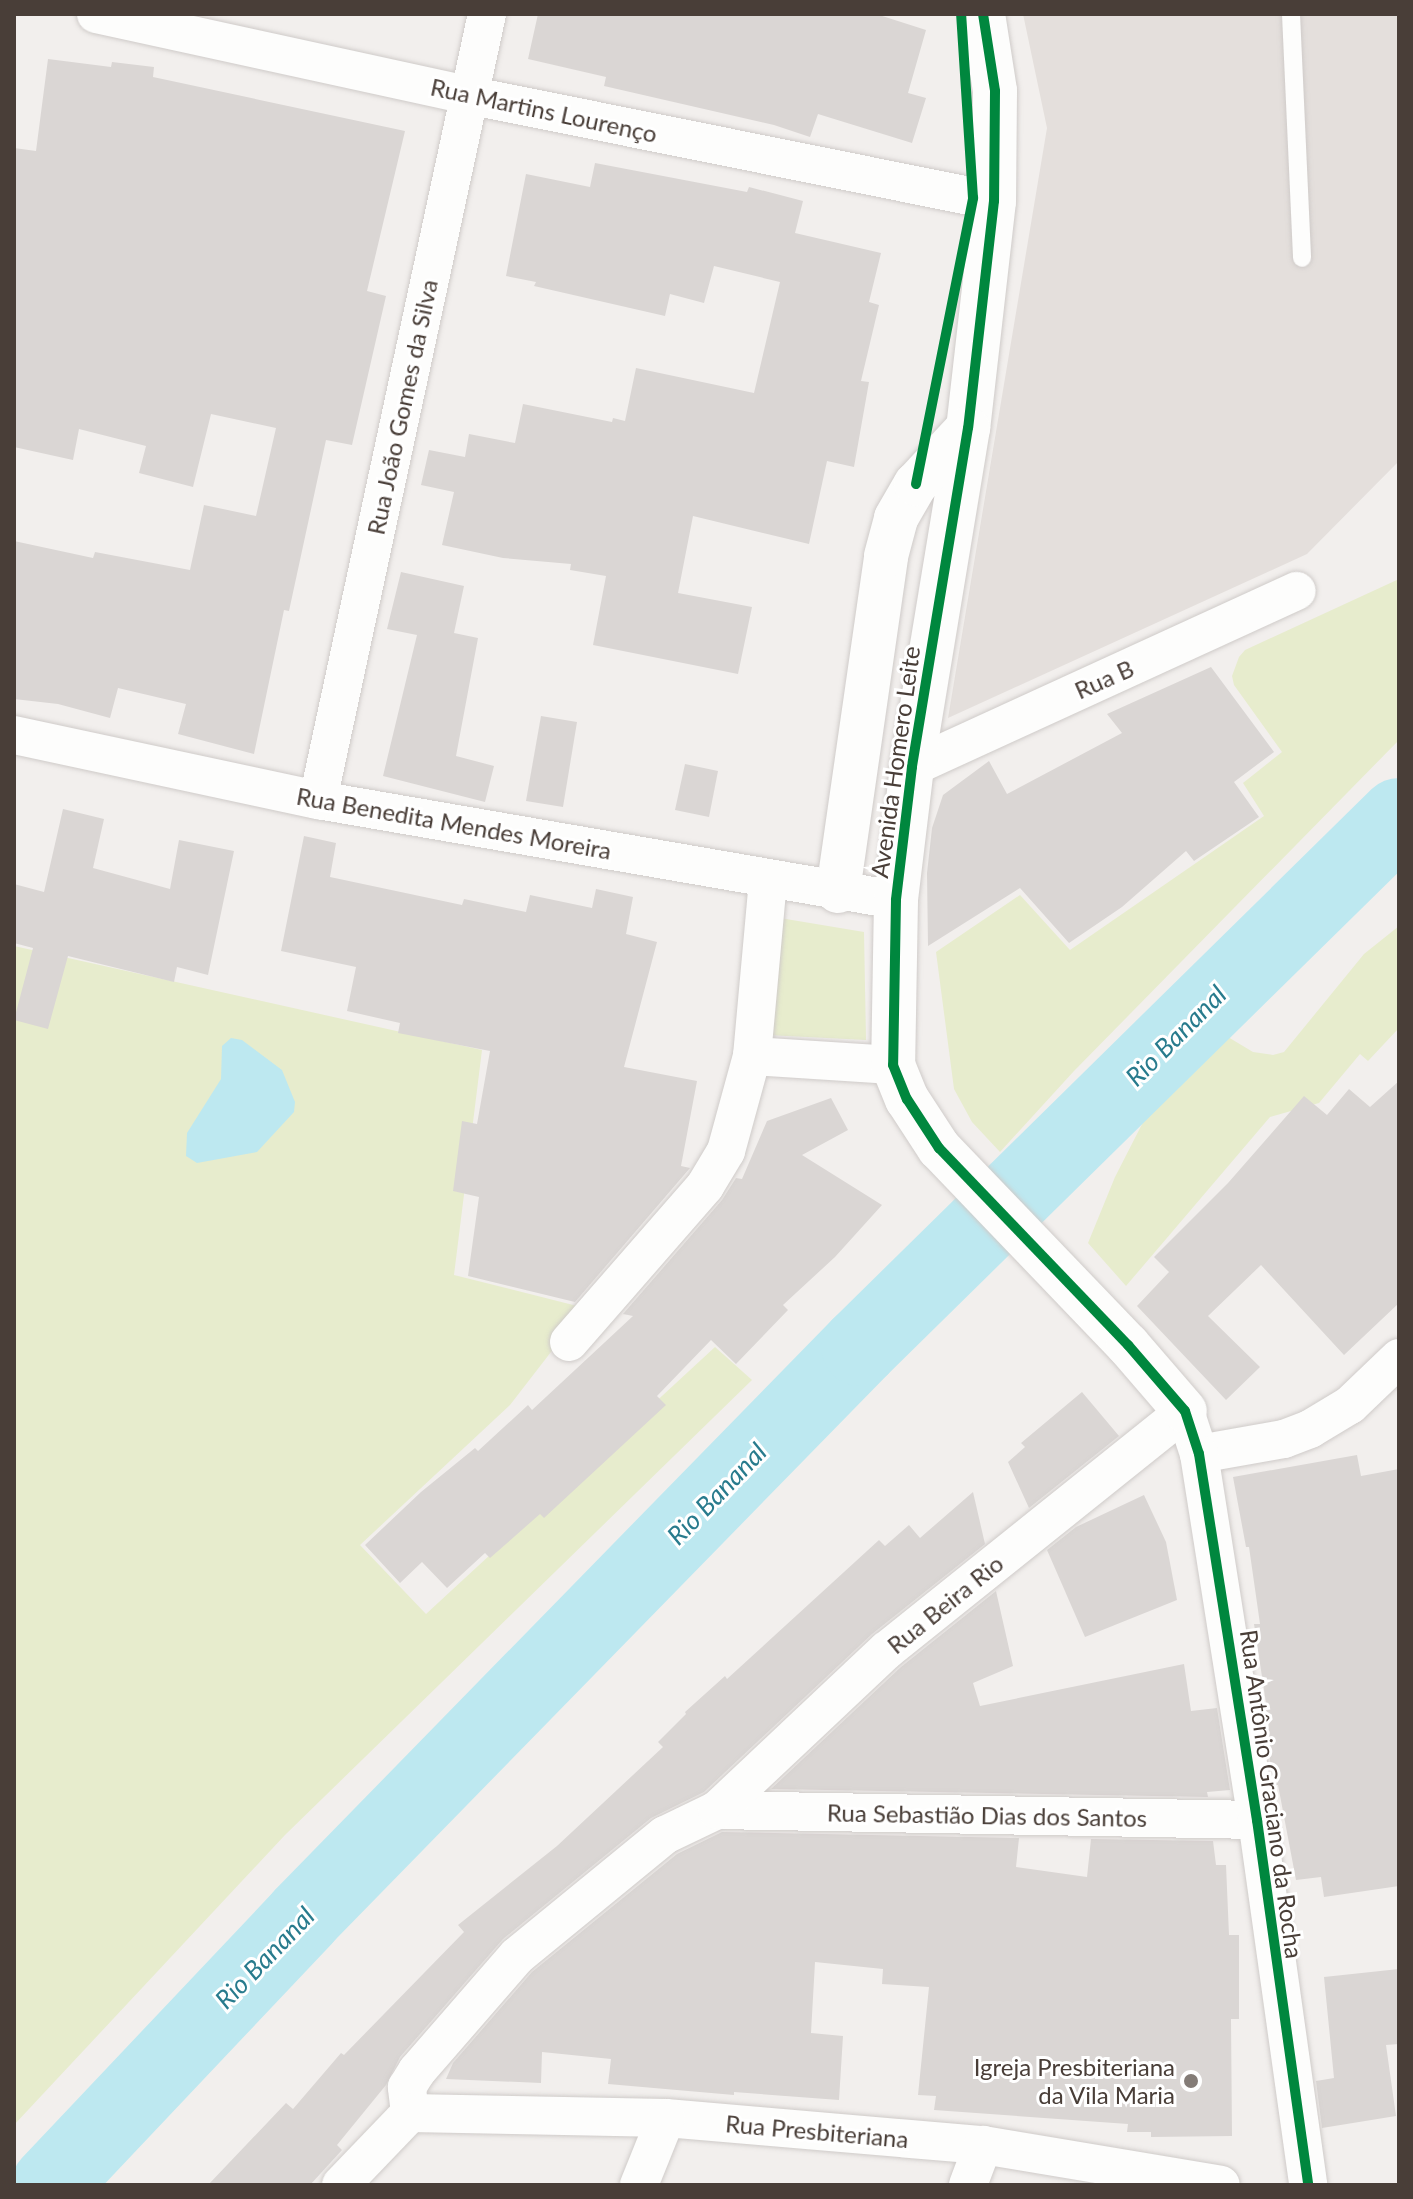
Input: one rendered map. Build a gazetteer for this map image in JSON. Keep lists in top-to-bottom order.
{
  "streets": {
    "street": [
      "Rua Martins Lourenço",
      "Rua João Gomes da Silva",
      "Rua B",
      "Avenida Homero Leite",
      "Rua Benedita Mendes Moreira",
      "Rua Beira Rio",
      "Rua Antônio Graciano da Rocha",
      "Rua Sebastião Dias dos Santos",
      "Rua Presbiteriana"
    ]
  },
  "crossings": [
    ["Rua Martins Lourenço", "Rua João Gomes da Silva"],
    ["Rua Martins Lourenço", "Avenida Homero Leite"],
    ["Rua João Gomes da Silva", "Rua Benedita Mendes Moreira"],
    ["Rua B", "Avenida Homero Leite"],
    ["Avenida Homero Leite", "Rua Benedita Mendes Moreira"],
    ["Avenida Homero Leite", "Rua Beira Rio"],
    ["Avenida Homero Leite", "Rua Antônio Graciano da Rocha"],
    ["Rua Beira Rio", "Rua Antônio Graciano da Rocha"],
    ["Rua Beira Rio", "Rua Sebastião Dias dos Santos"],
    ["Rua Antônio Graciano da Rocha", "Rua Sebastião Dias dos Santos"]
  ],
  "water": ["Rio Bananal"],
  "places": ["Igreja Presbiteriana da Vila Maria"]
}
